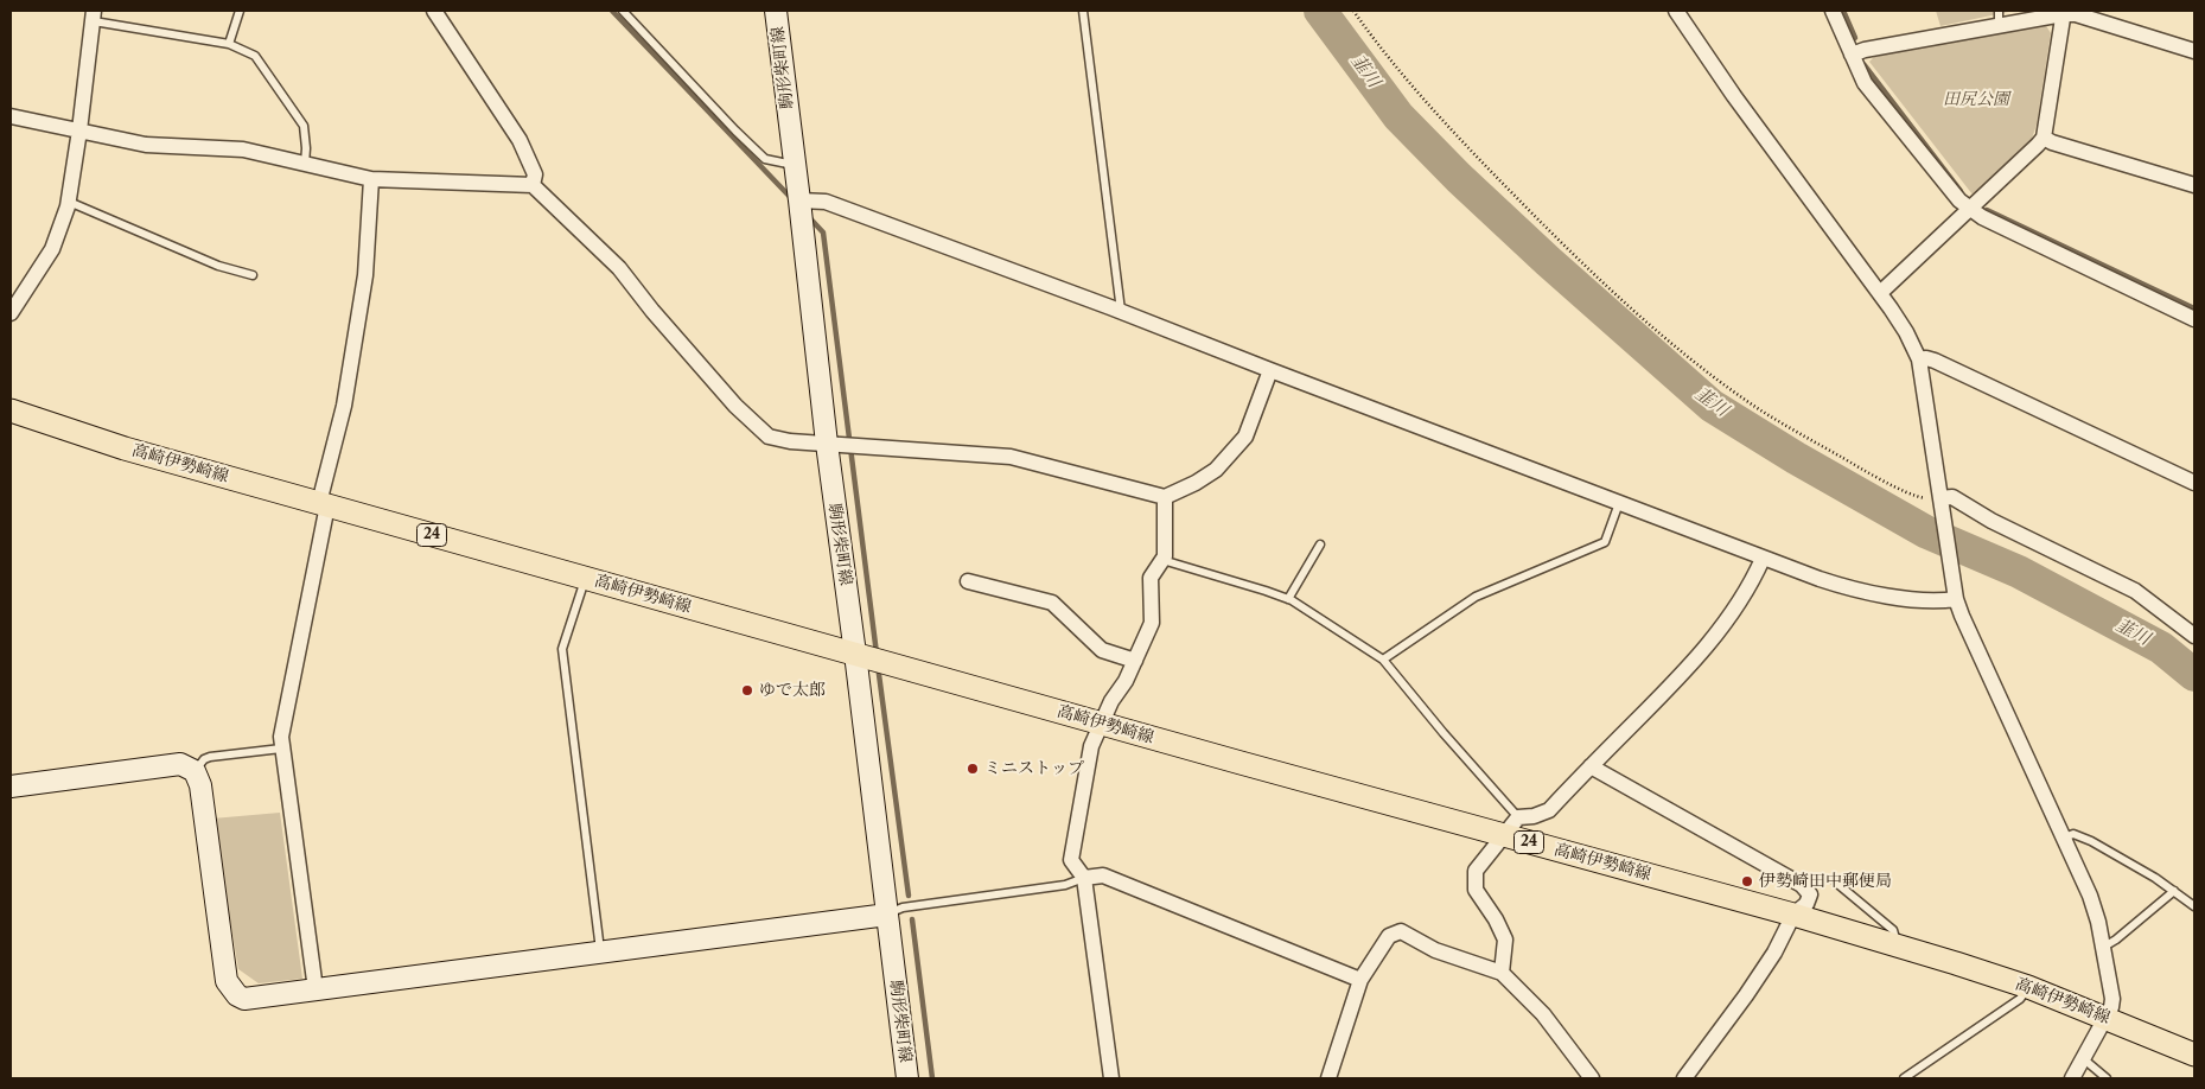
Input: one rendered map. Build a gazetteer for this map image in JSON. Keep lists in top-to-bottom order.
{
  "streets": {
    "main road": ["駒形柴町線", "高崎伊勢崎線", "24"]
  },
  "crossings": [
    ["駒形柴町線", "高崎伊勢崎線"]
  ],
  "water": ["韮川"],
  "parks": ["田尻公園"],
  "places": ["ゆで太郎", "ミニストップ", "伊勢崎田中郵便局"]
}
